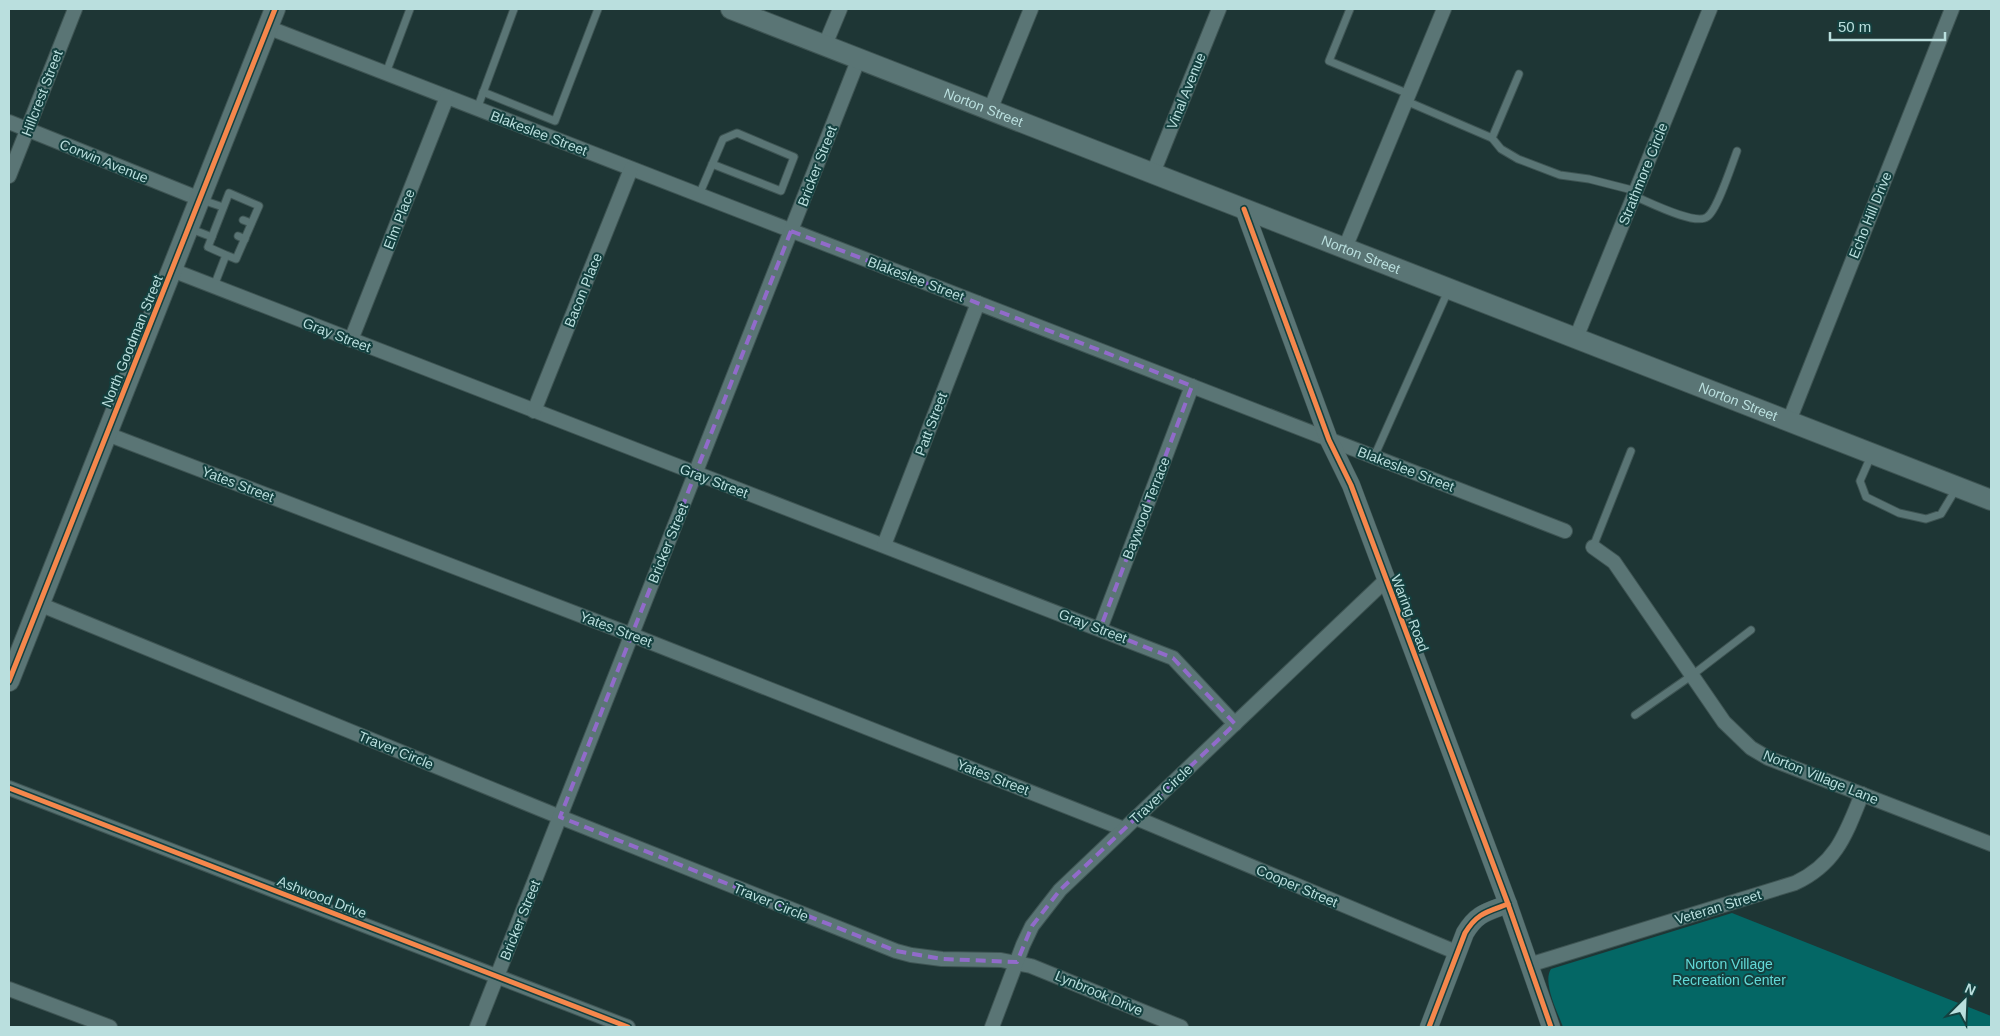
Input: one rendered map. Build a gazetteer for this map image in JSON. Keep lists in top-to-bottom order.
{
  "streets": {
    "main road": ["Norton Street", "North Goodman Street"],
    "street": [
      "Vinal Avenue",
      "Hillcrest Street",
      "Blakeslee Street",
      "Corwin Avenue",
      "Bricker Street",
      "Strathmore Circle",
      "Echo Hill Drive",
      "Elm Place",
      "Bacon Place",
      "Gray Street",
      "Patt Street",
      "Yates Street",
      "Baywood Terrace",
      "Waring Road",
      "Traver Circle",
      "Norton Village Lane",
      "Cooper Street",
      "Ashwood Drive",
      "Veteran Street",
      "Lynbrook Drive"
    ]
  },
  "crossings": [
    ["Vinal Avenue", "Norton Street"],
    ["Hillcrest Street", "Corwin Avenue"],
    ["Norton Street", "Bricker Street"],
    ["Norton Street", "Strathmore Circle"],
    ["Norton Street", "Echo Hill Drive"],
    ["Norton Street", "Waring Road"],
    ["Blakeslee Street", "Bricker Street"],
    ["Blakeslee Street", "Elm Place"],
    ["Blakeslee Street", "Bacon Place"],
    ["Blakeslee Street", "North Goodman Street"],
    ["Blakeslee Street", "Patt Street"],
    ["Blakeslee Street", "Baywood Terrace"],
    ["Blakeslee Street", "Waring Road"],
    ["Corwin Avenue", "North Goodman Street"],
    ["Bricker Street", "Gray Street"],
    ["Bricker Street", "Yates Street"],
    ["Bricker Street", "Traver Circle"],
    ["Bricker Street", "Ashwood Drive"],
    ["Elm Place", "Gray Street"],
    ["Bacon Place", "Gray Street"],
    ["Gray Street", "North Goodman Street"],
    ["Gray Street", "Patt Street"],
    ["Gray Street", "Baywood Terrace"],
    ["Gray Street", "Traver Circle"],
    ["North Goodman Street", "Yates Street"],
    ["North Goodman Street", "Traver Circle"],
    ["Yates Street", "Traver Circle"],
    ["Waring Road", "Traver Circle"],
    ["Waring Road", "Veteran Street"],
    ["Traver Circle", "Cooper Street"],
    ["Traver Circle", "Lynbrook Drive"],
    ["Norton Village Lane", "Veteran Street"]
  ],
  "parks": ["Norton Village Recreation Center"],
  "scale_bar": "50 m",
  "north": "top right"
}
